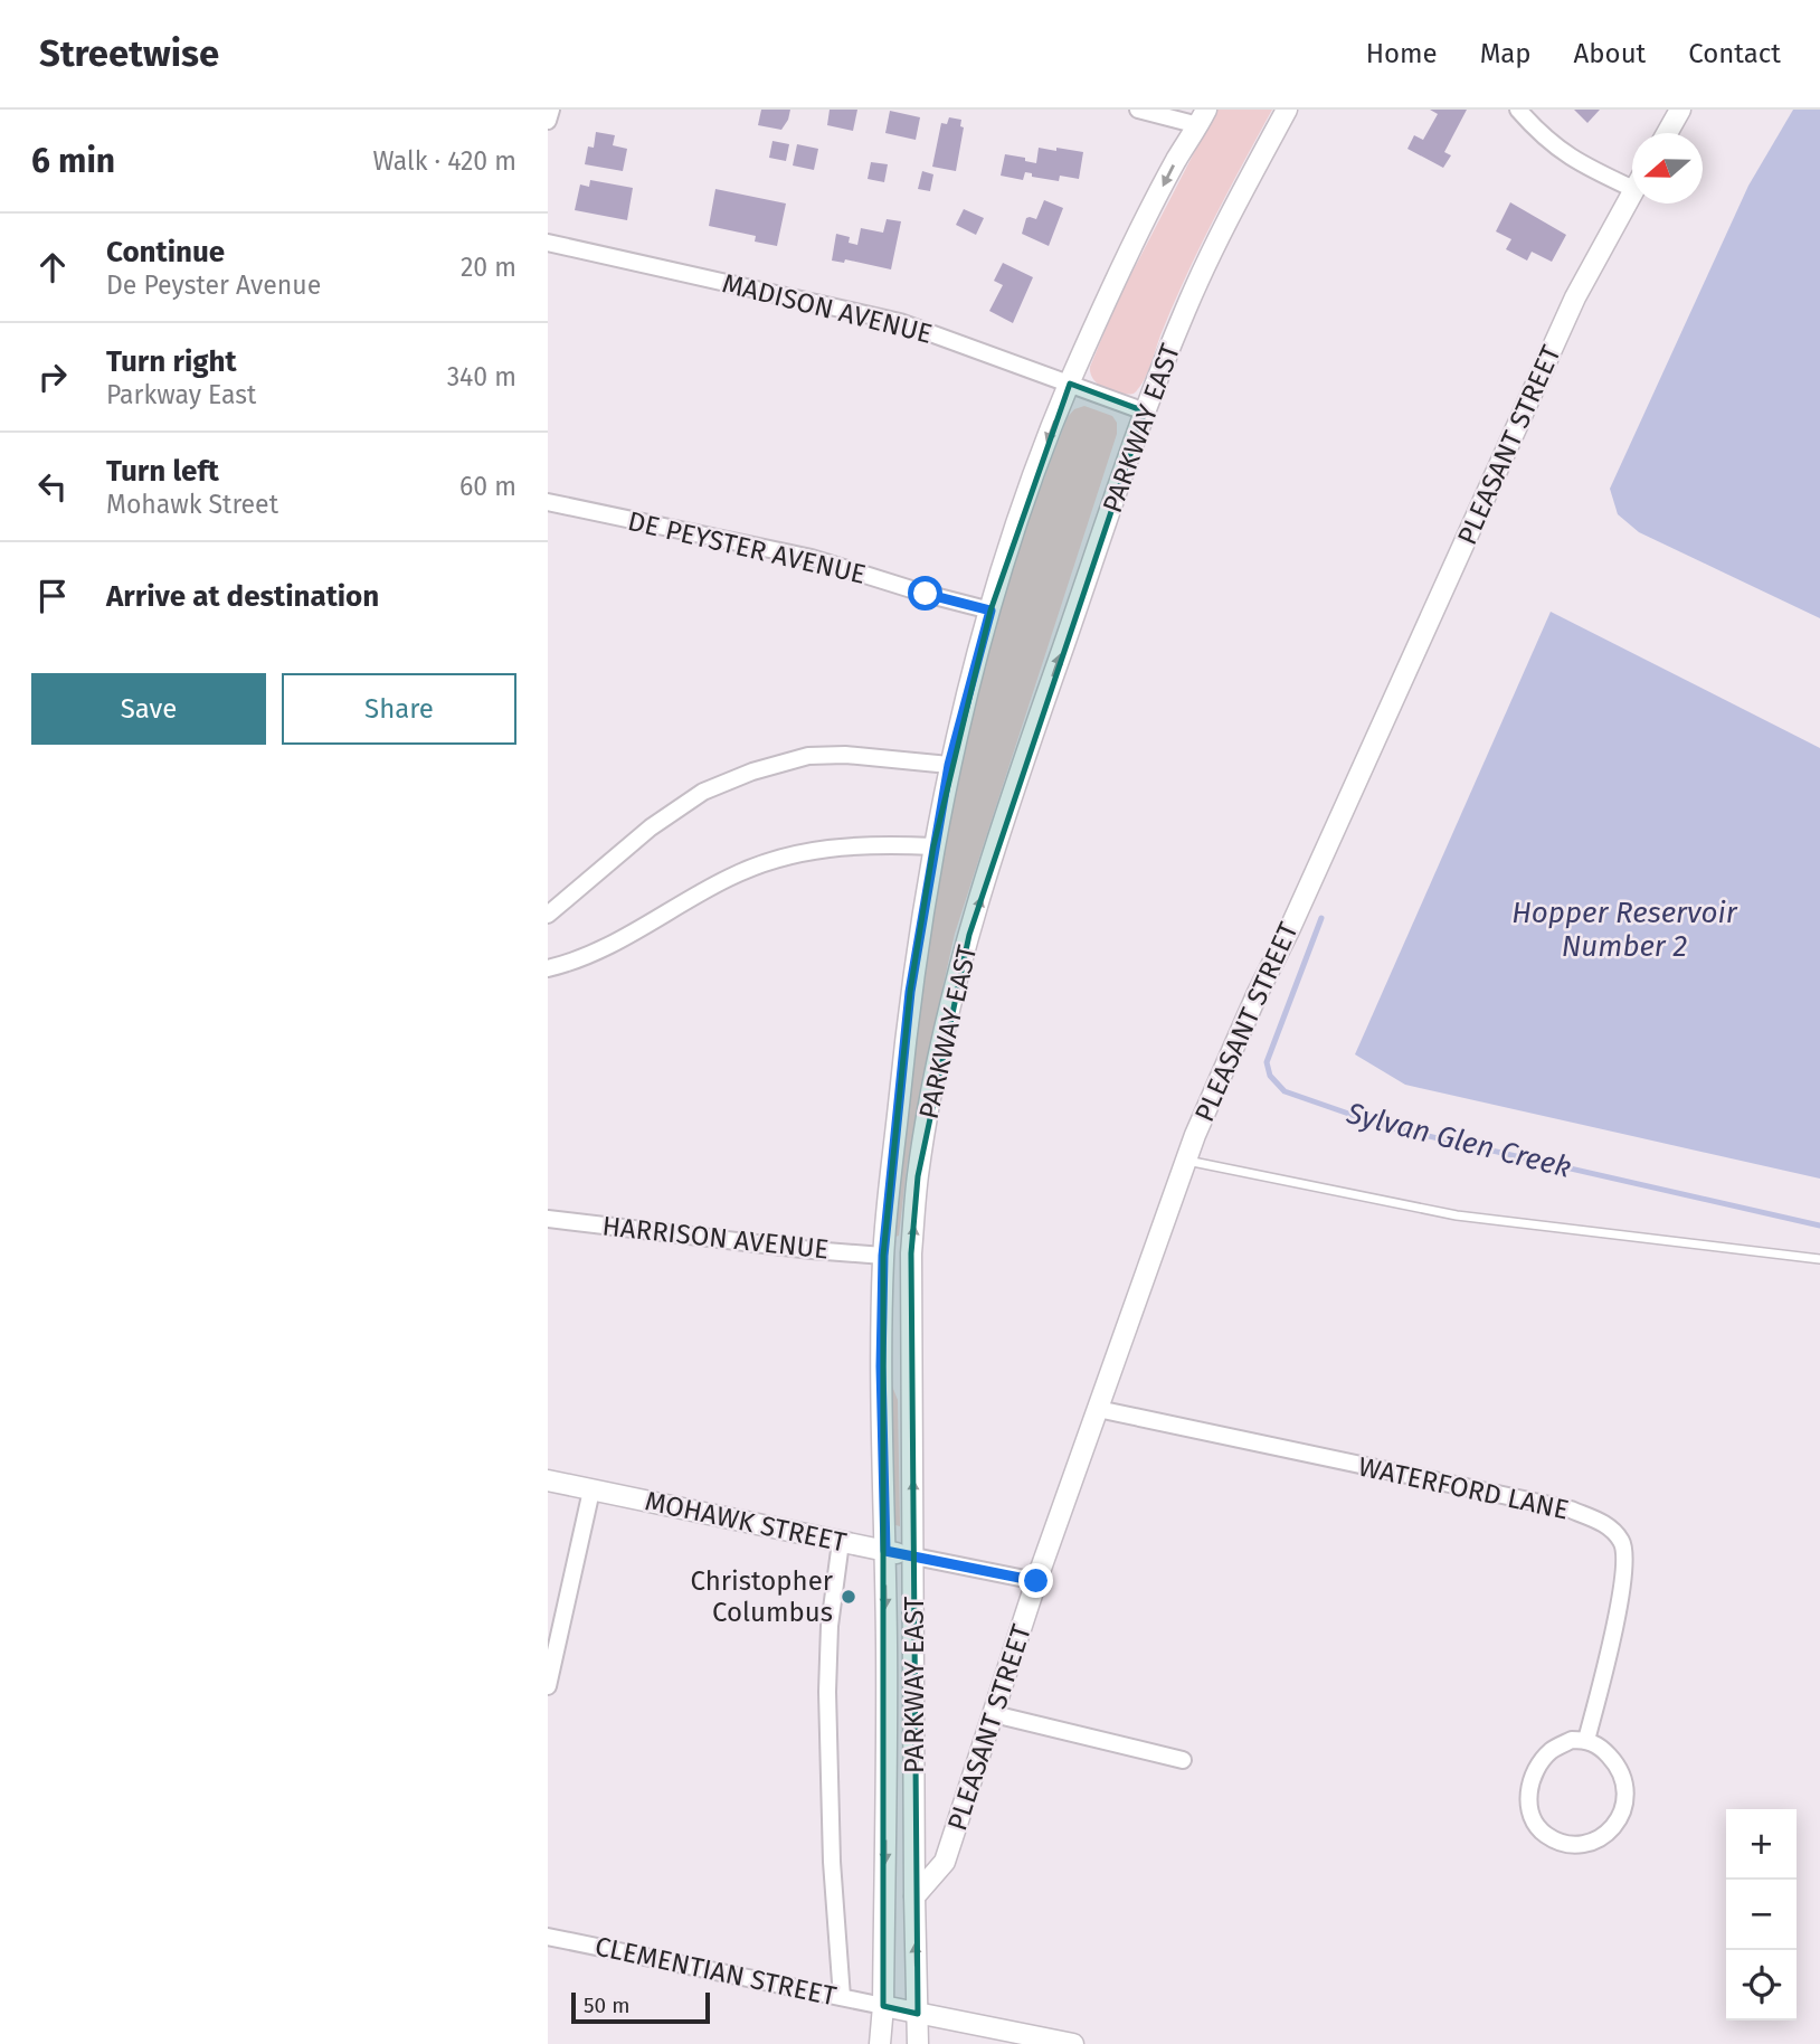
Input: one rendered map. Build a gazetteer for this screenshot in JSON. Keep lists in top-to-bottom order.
{
  "streets": {
    "street": [
      "MADISON AVENUE",
      "PARKWAY EAST",
      "PLEASANT STREET",
      "DE PEYSTER AVENUE",
      "HARRISON AVENUE",
      "WATERFORD LANE",
      "MOHAWK STREET",
      "CLEMENTIAN STREET"
    ]
  },
  "crossings": [
    ["MADISON AVENUE", "PARKWAY EAST"],
    ["PARKWAY EAST", "PLEASANT STREET"],
    ["PARKWAY EAST", "DE PEYSTER AVENUE"],
    ["PARKWAY EAST", "HARRISON AVENUE"],
    ["PARKWAY EAST", "MOHAWK STREET"],
    ["PARKWAY EAST", "CLEMENTIAN STREET"],
    ["PLEASANT STREET", "WATERFORD LANE"],
    ["PLEASANT STREET", "MOHAWK STREET"]
  ],
  "water": ["Hopper Reservoir Number 2", "Sylvan Glen Creek"],
  "places": ["Christopher Columbus"],
  "scale_bar": "50 m",
  "north": "left",
  "page": {
    "header": "Streetwise",
    "nav": [
      "Home",
      "Map",
      "About",
      "Contact"
    ],
    "heading": ["6 min", "Walk · 420 m"],
    "list": [
      ["Continue", "De Peyster Avenue", "20 m"],
      ["Turn right", "Parkway East", "340 m"],
      ["Turn left", "Mohawk Street", "60 m"],
      "Arrive at destination"
    ],
    "buttons": ["Save", "Share"],
    "map_buttons": ["+", "−"],
    "scale": "50 m"
  }
}
